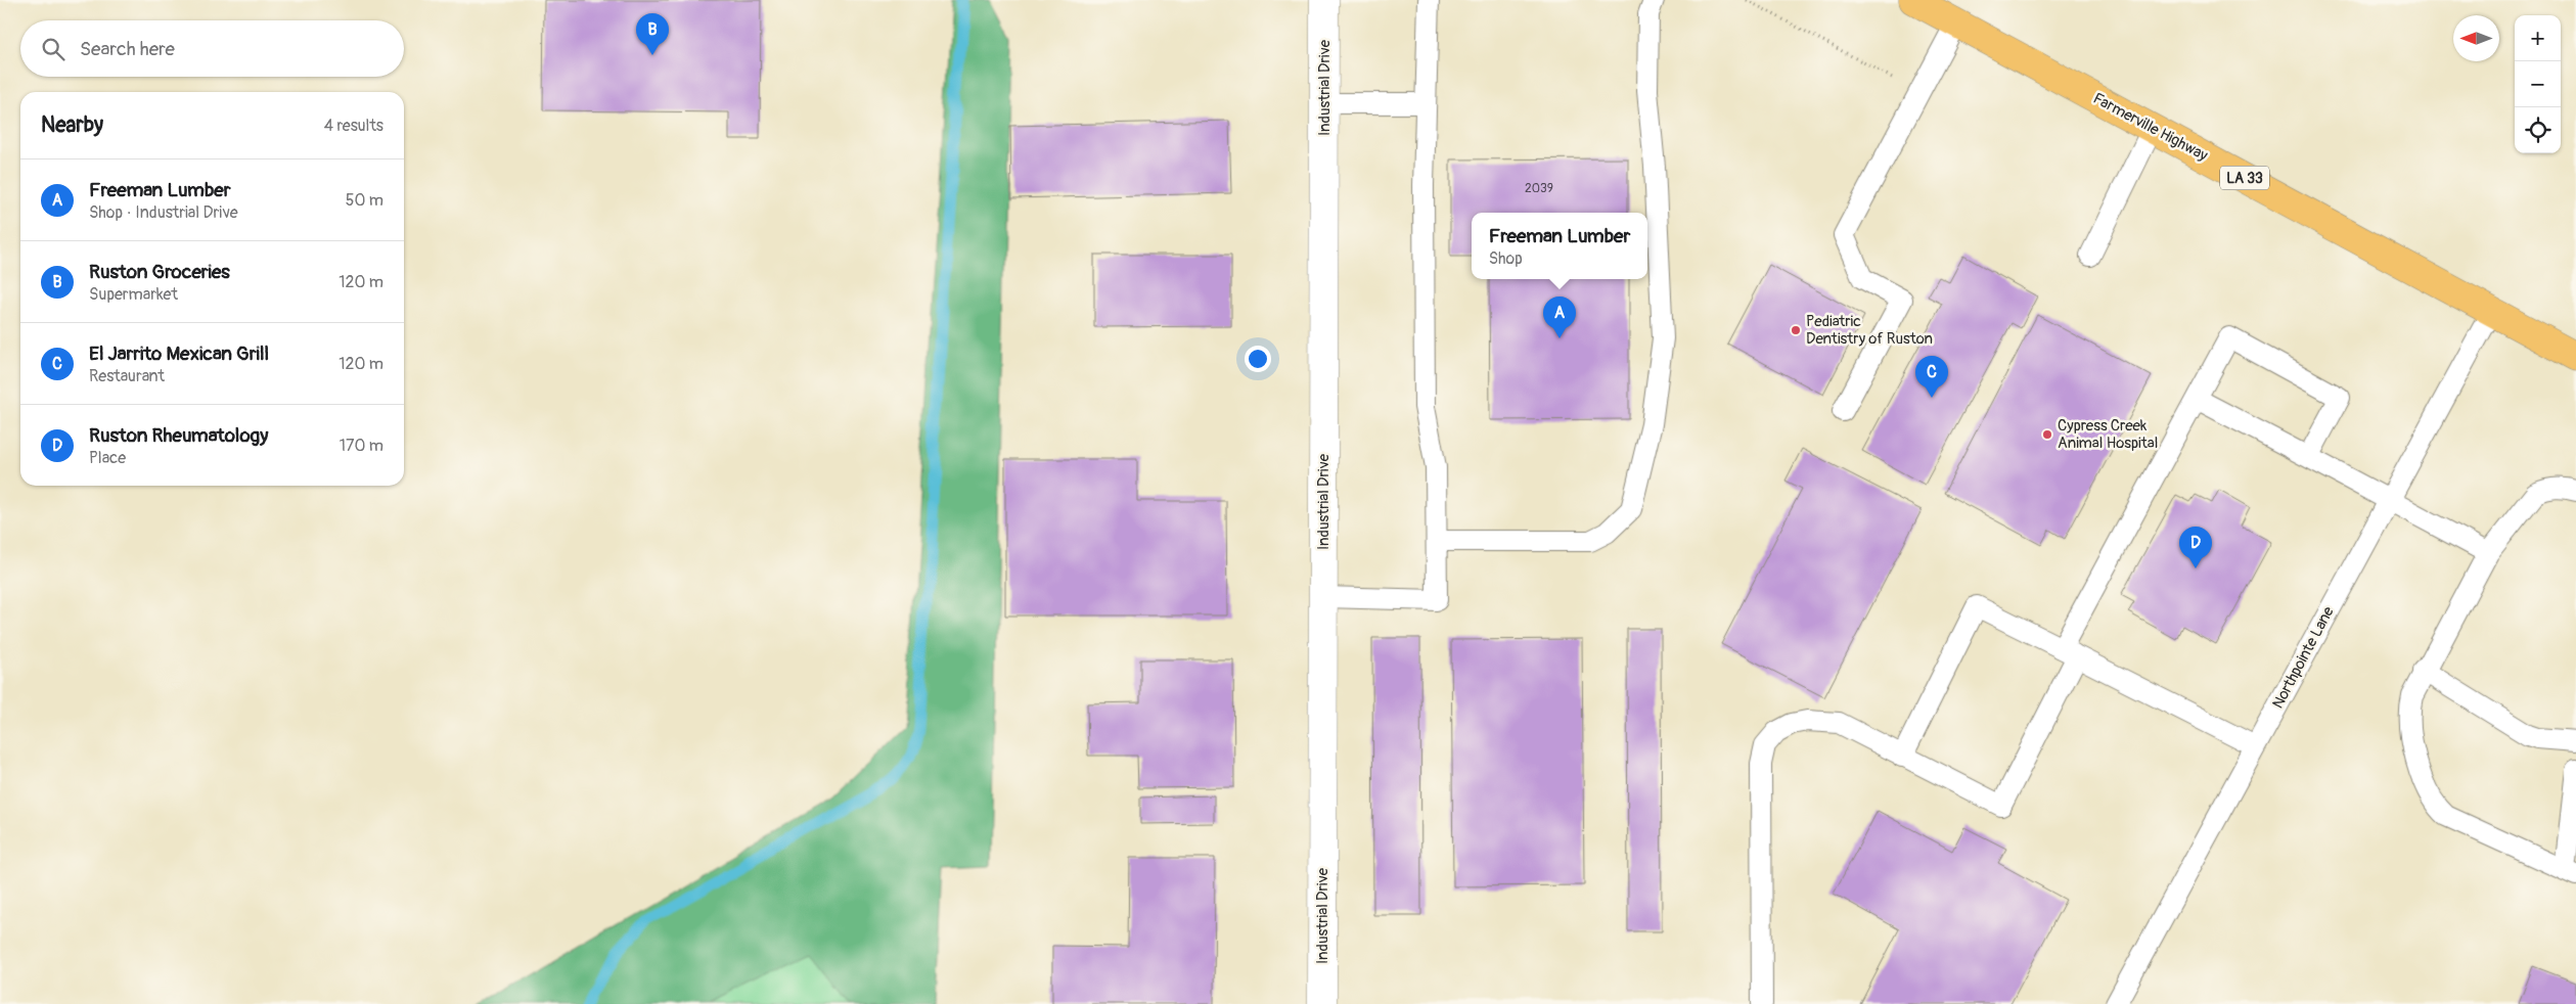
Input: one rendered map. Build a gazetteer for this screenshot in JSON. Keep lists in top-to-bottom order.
{
  "streets": {
    "main road": ["Farmerville Highway", "LA 33"],
    "street": ["Industrial Drive"],
    "lane": ["Northpointe Lane"]
  },
  "crossings": [
    ["Farmerville Highway", "Northpointe Lane"]
  ],
  "places": ["Pediatric Dentistry of Ruston", "Cypress Creek Animal Hospital"],
  "house_numbers": ["2039"],
  "north": "left",
  "page": {
    "pins": [
      "B",
      "A",
      "C",
      "D"
    ],
    "map_buttons": ["+", "−"],
    "search": "Search here",
    "heading": ["Nearby", "4 results"],
    "list": [
      {
        "mark": "A",
        "name": "Freeman Lumber",
        "note": "Shop · Industrial Drive",
        "value": "50 m"
      },
      {
        "mark": "B",
        "name": "Ruston Groceries",
        "note": "Supermarket",
        "value": "120 m"
      },
      {
        "mark": "C",
        "name": "El Jarrito Mexican Grill",
        "note": "Restaurant",
        "value": "120 m"
      },
      {
        "mark": "D",
        "name": "Ruston Rheumatology",
        "note": "Place",
        "value": "170 m"
      }
    ],
    "popup": ["Freeman Lumber", "Shop"]
  }
}
